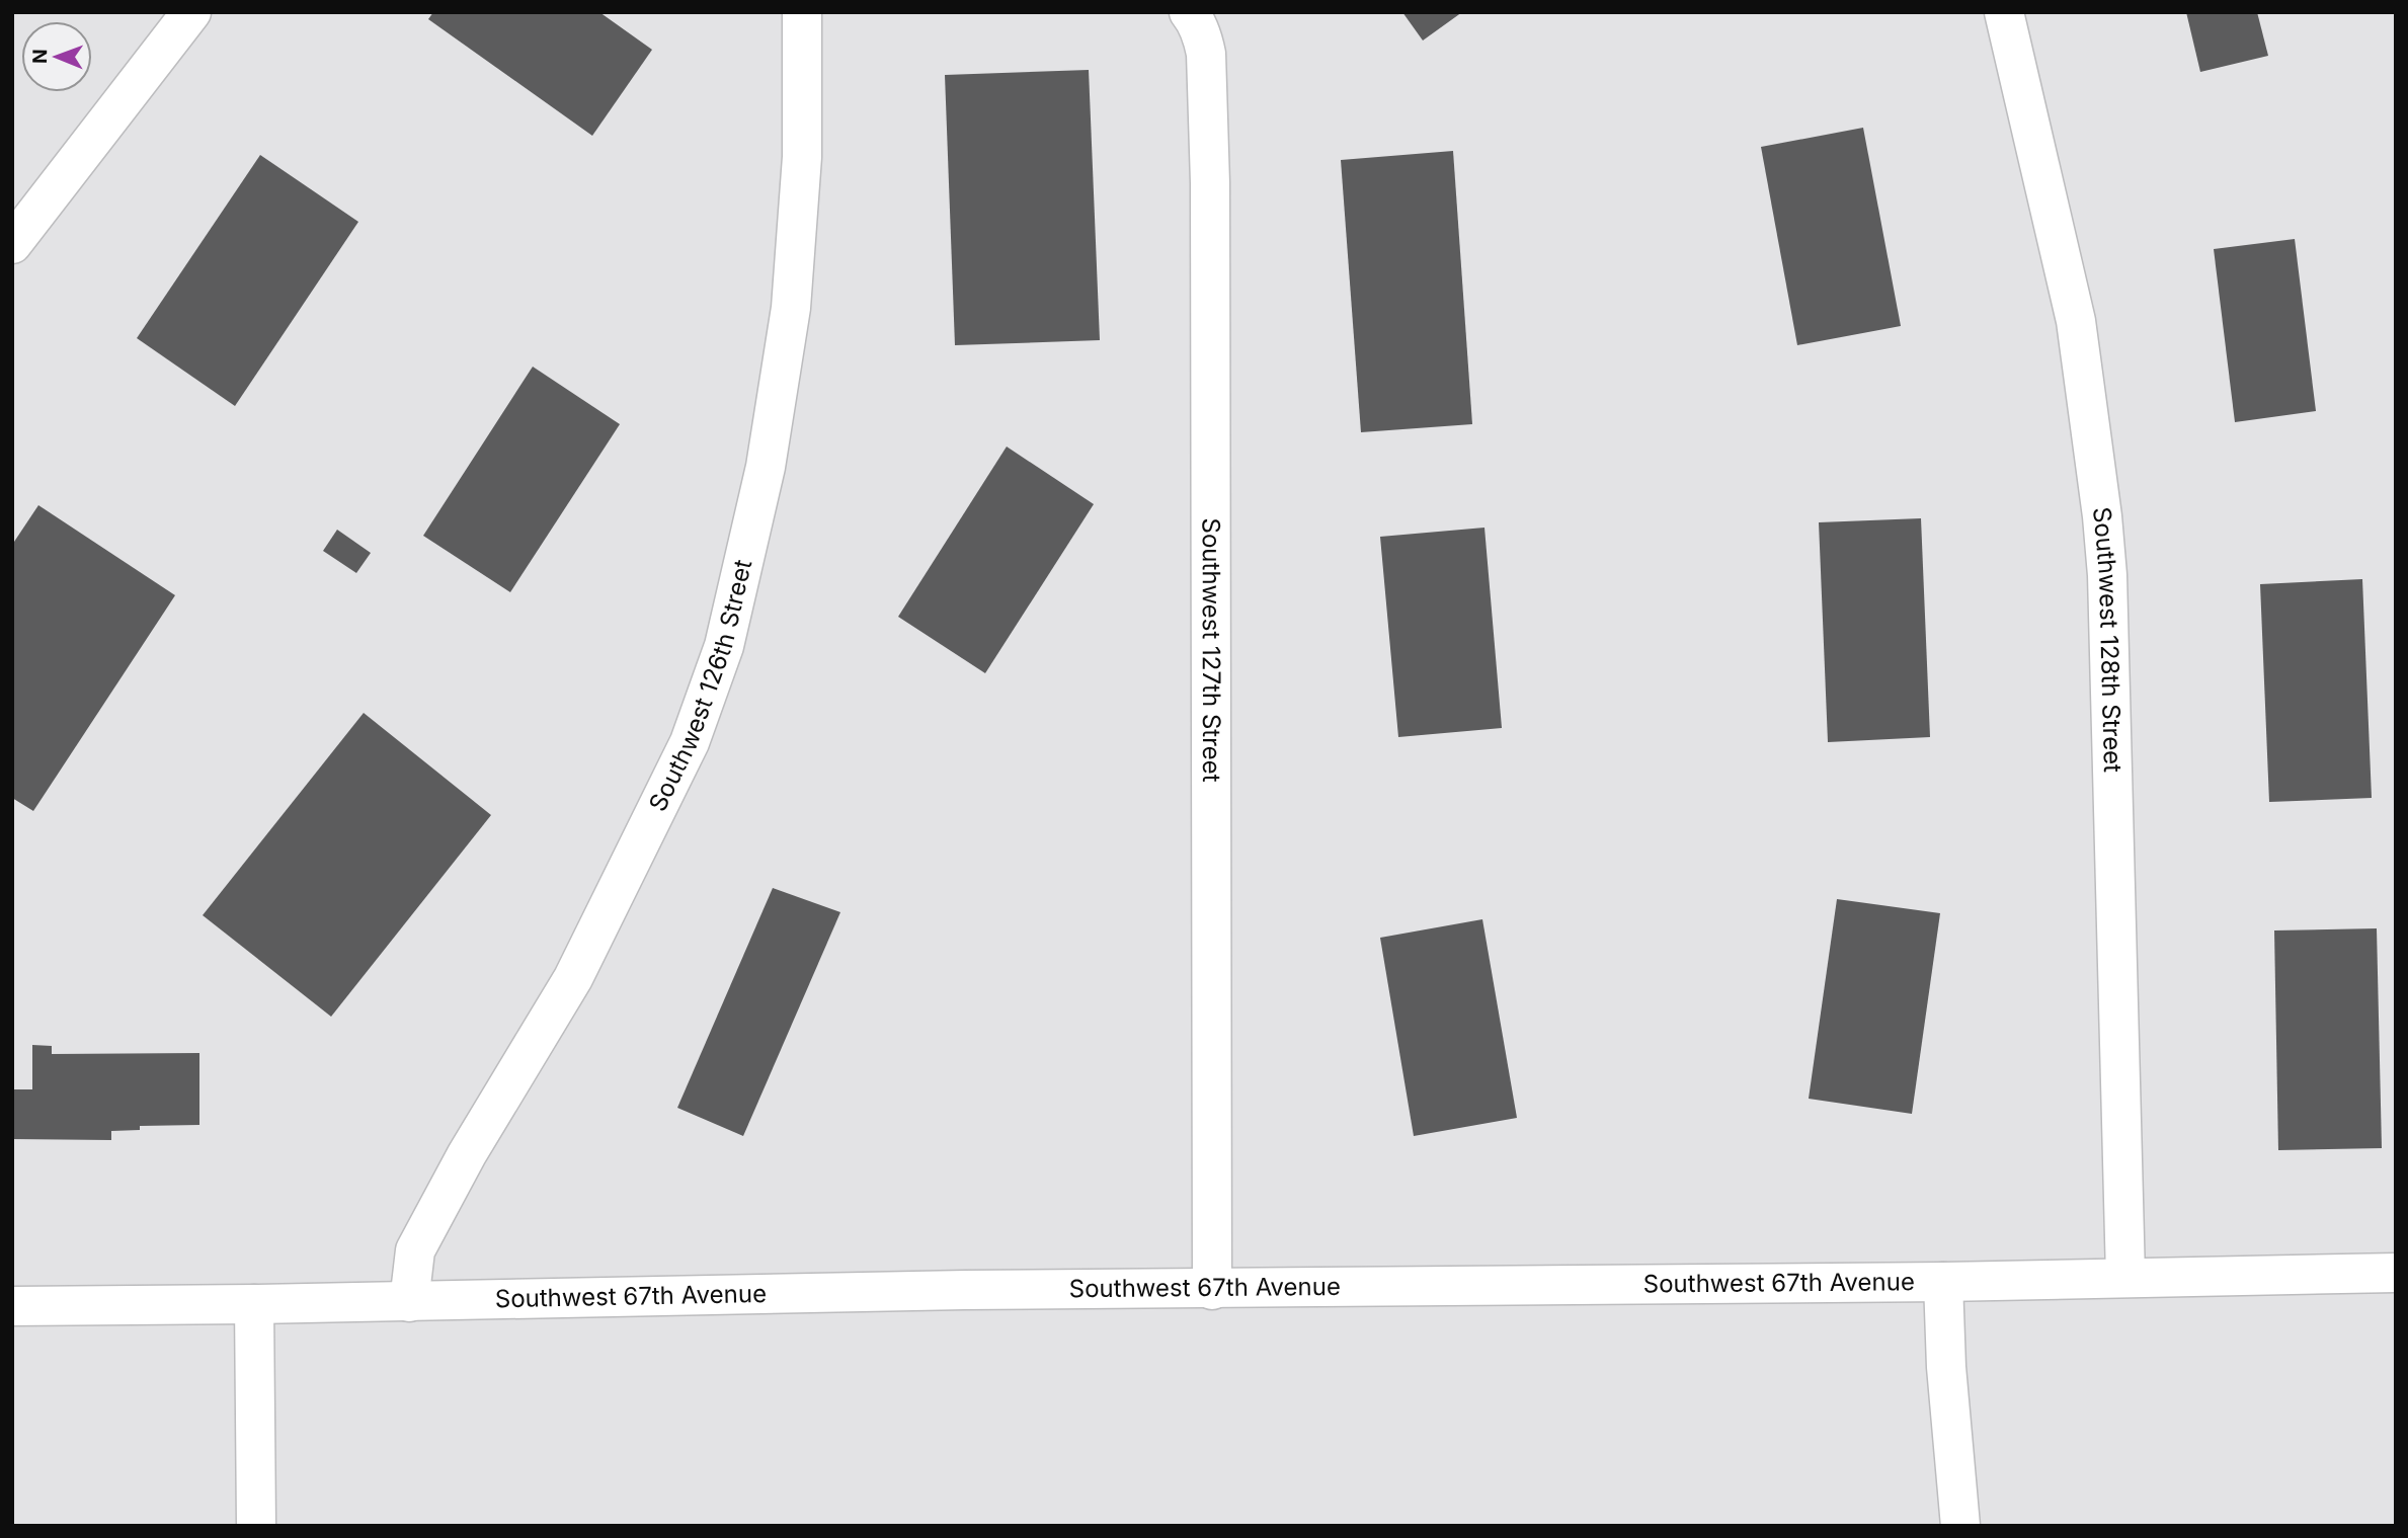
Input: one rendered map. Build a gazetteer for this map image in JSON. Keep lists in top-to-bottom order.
{
  "streets": {
    "street": [
      "Southwest 128th Street",
      "Southwest 127th Street",
      "Southwest 126th Street",
      "Southwest 67th Avenue"
    ]
  },
  "crossings": [
    ["Southwest 128th Street", "Southwest 67th Avenue"],
    ["Southwest 127th Street", "Southwest 67th Avenue"],
    ["Southwest 126th Street", "Southwest 67th Avenue"]
  ],
  "north": "left"
}
